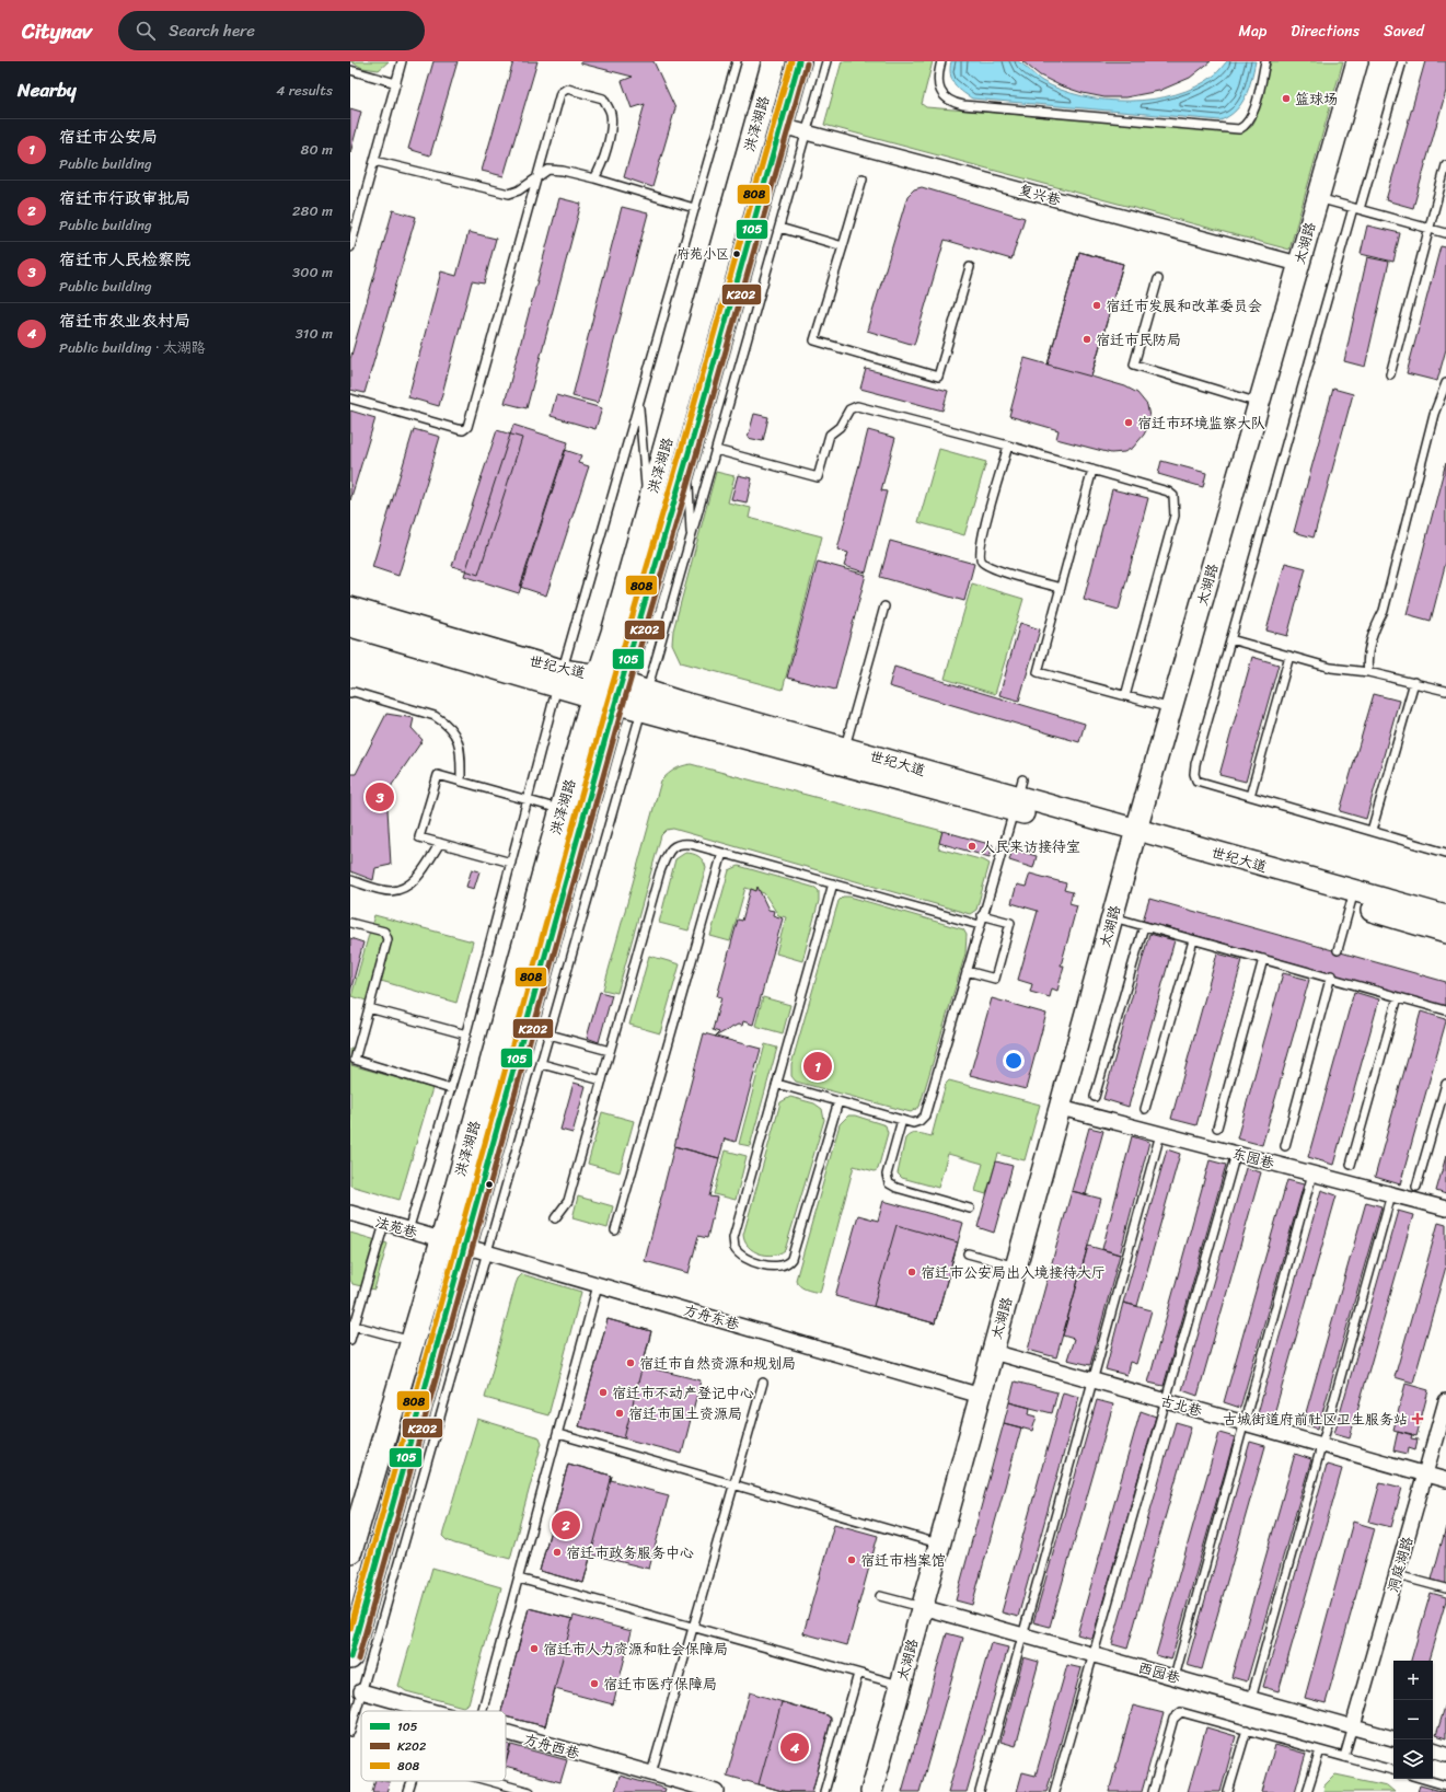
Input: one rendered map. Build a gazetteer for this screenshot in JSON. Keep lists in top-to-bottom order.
{
  "streets": {
    "main road": ["洪泽湖路"],
    "street": [
      "复兴巷",
      "太湖路",
      "世纪大道",
      "东园巷",
      "法苑巷",
      "方舟东巷",
      "古北巷",
      "洞庭湖路",
      "西园巷",
      "方舟西巷"
    ]
  },
  "crossings": [
    ["洪泽湖路", "复兴巷"],
    ["洪泽湖路", "世纪大道"],
    ["洪泽湖路", "法苑巷"],
    ["洪泽湖路", "方舟东巷"],
    ["复兴巷", "太湖路"],
    ["太湖路", "世纪大道"],
    ["太湖路", "东园巷"],
    ["太湖路", "方舟东巷"],
    ["太湖路", "古北巷"],
    ["太湖路", "西园巷"],
    ["法苑巷", "方舟东巷"],
    ["古北巷", "洞庭湖路"],
    ["洞庭湖路", "西园巷"]
  ],
  "places": {
    "other": [
      "篮球场",
      "府苑小区",
      "宿迁市发展和改革委员会",
      "宿迁市民防局",
      "宿迁市环境监察大队",
      "人民来访接待室",
      "宿迁市公安局出入境接待大厅",
      "宿迁市自然资源和规划局",
      "宿迁市不动产登记中心",
      "宿迁市国土资源局",
      "宿迁市政务服务中心",
      "宿迁市档案馆",
      "宿迁市人力资源和社会保障局",
      "宿迁市医疗保障局"
    ],
    "health": ["古城街道府前社区卫生服务站"]
  },
  "lines": ["transit line 105", "transit line 808", "transit line K202"],
  "legend": ["105", "K202", "808"],
  "page": {
    "header": "Citynav",
    "search": "Search here",
    "nav": ["Map", "Directions", "Saved"],
    "heading": ["Nearby", "4 results"],
    "list": [
      {
        "mark": "1",
        "name": "宿迁市公安局",
        "note": "Public building",
        "value": "80 m"
      },
      {
        "mark": "2",
        "name": "宿迁市行政审批局",
        "note": "Public building",
        "value": "280 m"
      },
      {
        "mark": "3",
        "name": "宿迁市人民检察院",
        "note": "Public building",
        "value": "300 m"
      },
      {
        "mark": "4",
        "name": "宿迁市农业农村局",
        "note": "Public building · 太湖路",
        "value": "310 m"
      }
    ],
    "pins": [
      "3",
      "1",
      "2",
      "4"
    ],
    "map_buttons": ["+", "−"]
  }
}
